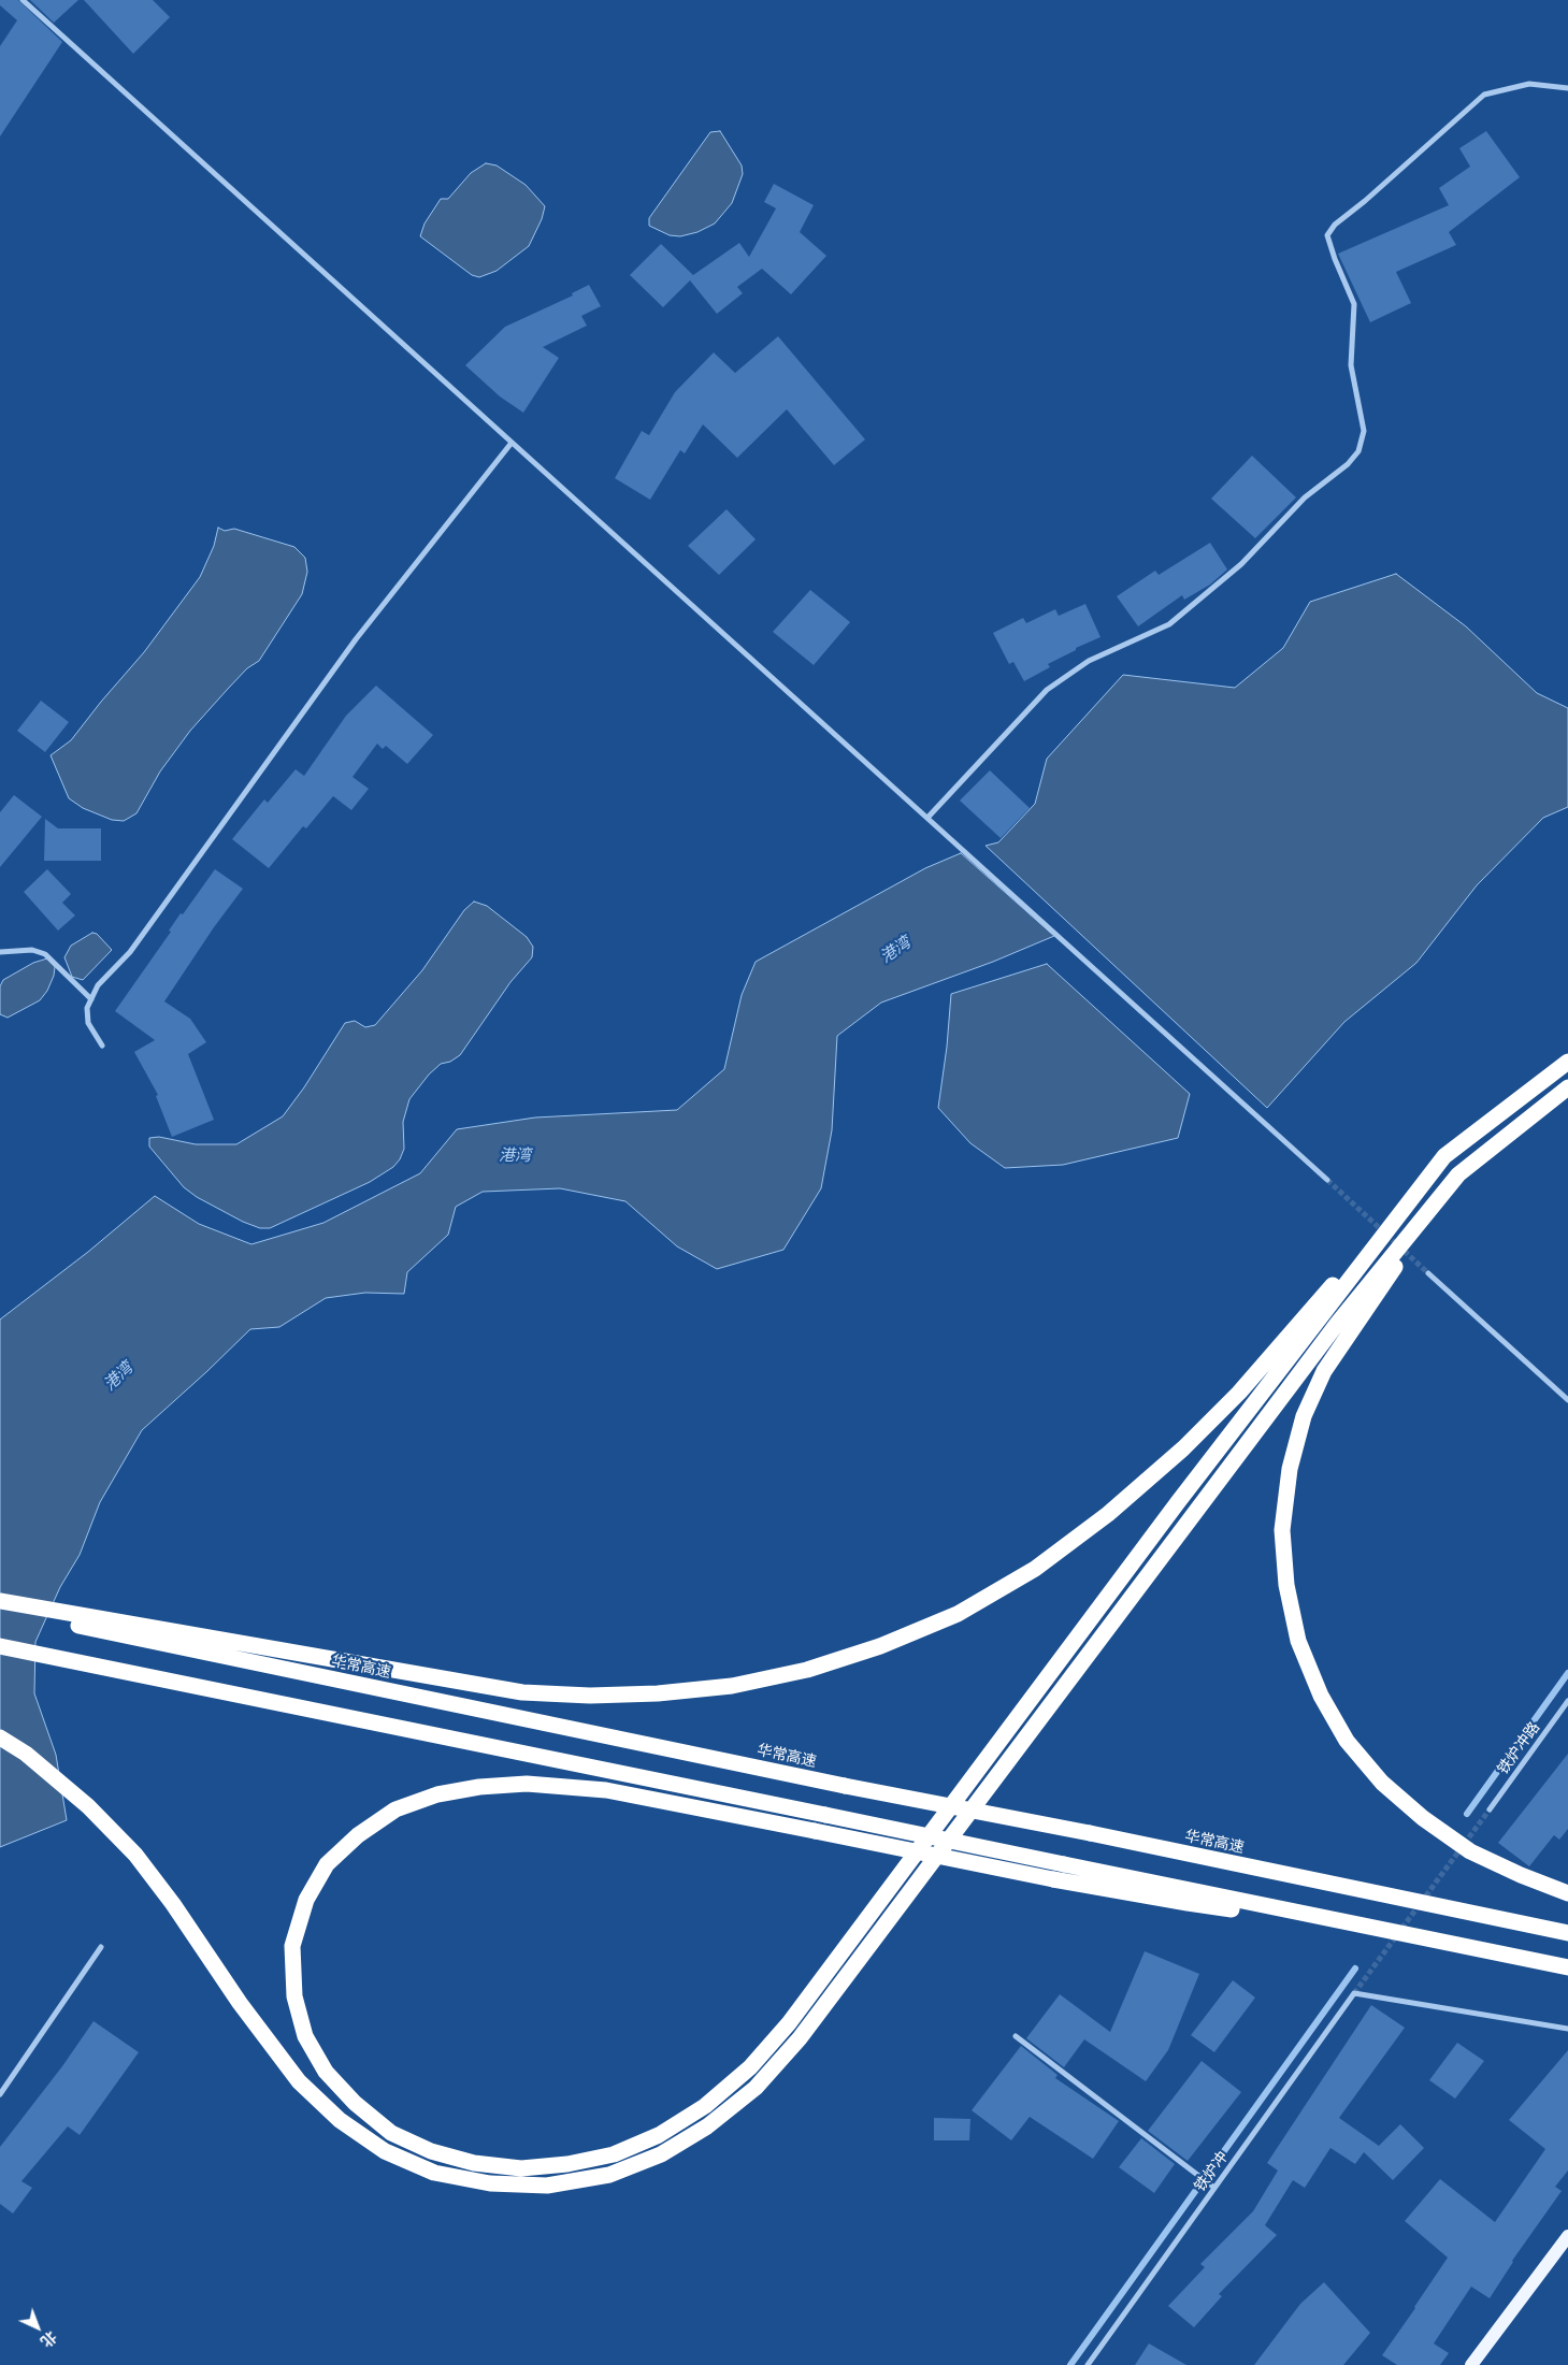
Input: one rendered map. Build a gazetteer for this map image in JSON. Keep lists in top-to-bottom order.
{
  "streets": {
    "highway": ["华常高速"],
    "street": ["铁炉冲路", "铁炉冲"]
  },
  "water": ["港湾"],
  "north": "bottom right"
}
